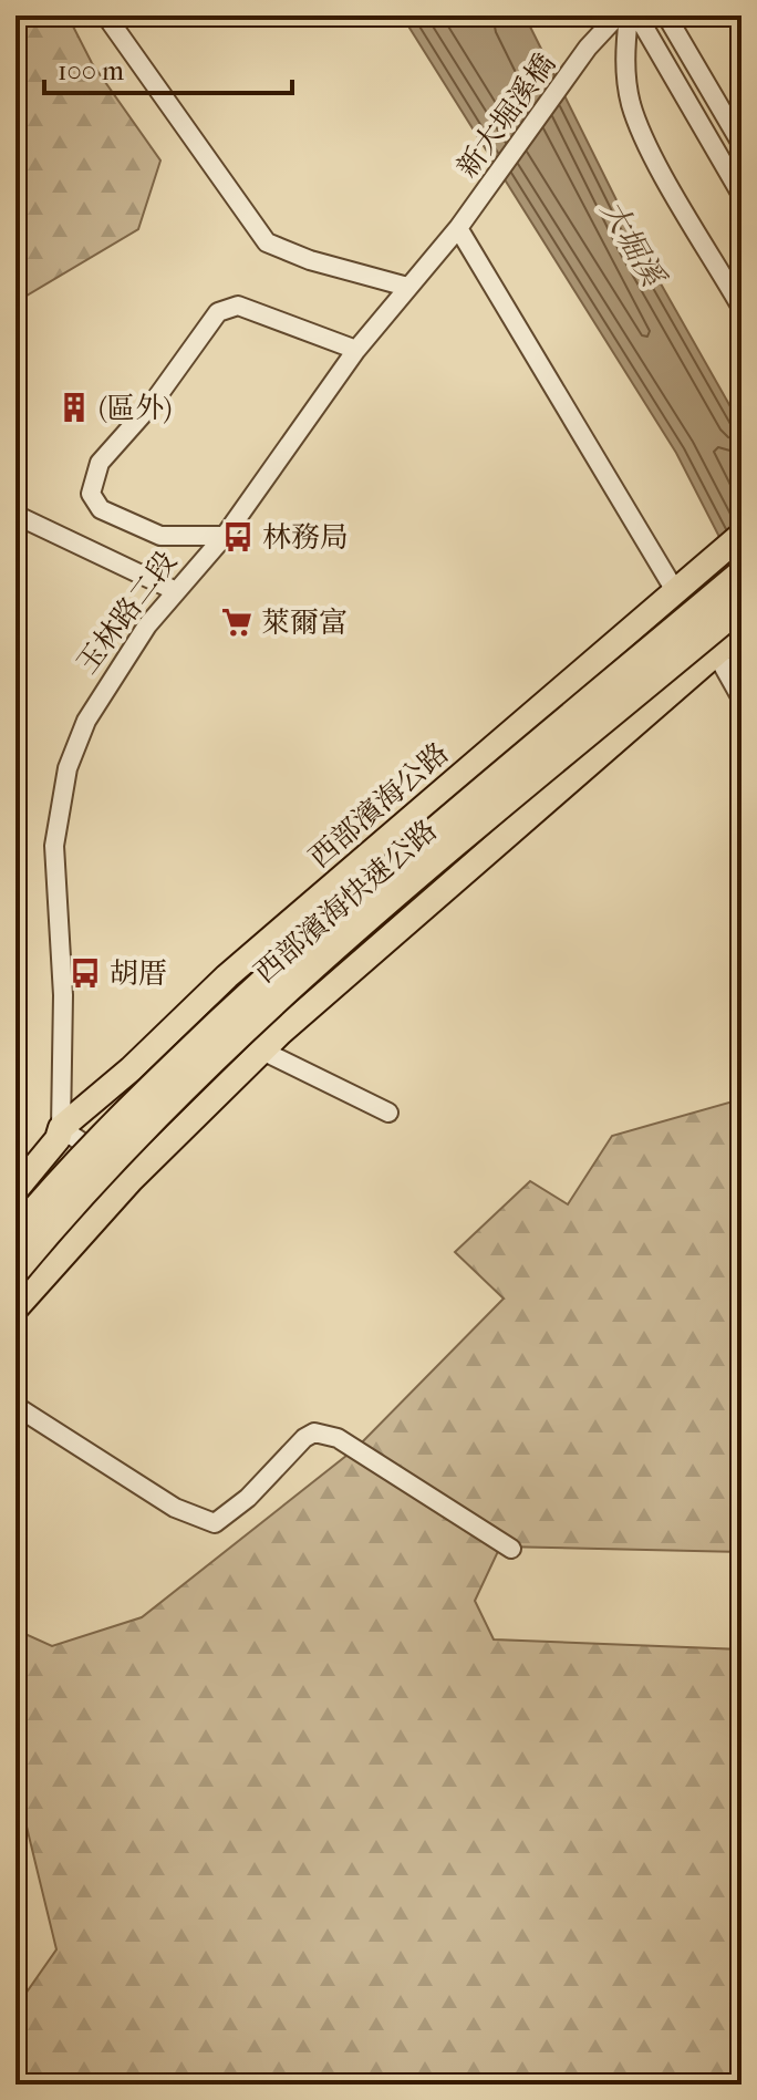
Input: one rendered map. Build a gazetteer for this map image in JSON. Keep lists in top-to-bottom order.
{
  "streets": {
    "highway": ["西部濱海快速公路"],
    "main road": ["西部濱海公路"],
    "street": ["新大堀溪橋", "玉林路二段"]
  },
  "crossings": [
    ["新大堀溪橋", "玉林路二段"],
    ["玉林路二段", "西部濱海公路"]
  ],
  "water": ["大堀溪"],
  "places": {
    "building": ["(區外)"],
    "bus stop": ["林務局", "胡厝"],
    "supermarket": ["萊爾富"]
  },
  "scale_bar": "100 m"
}
